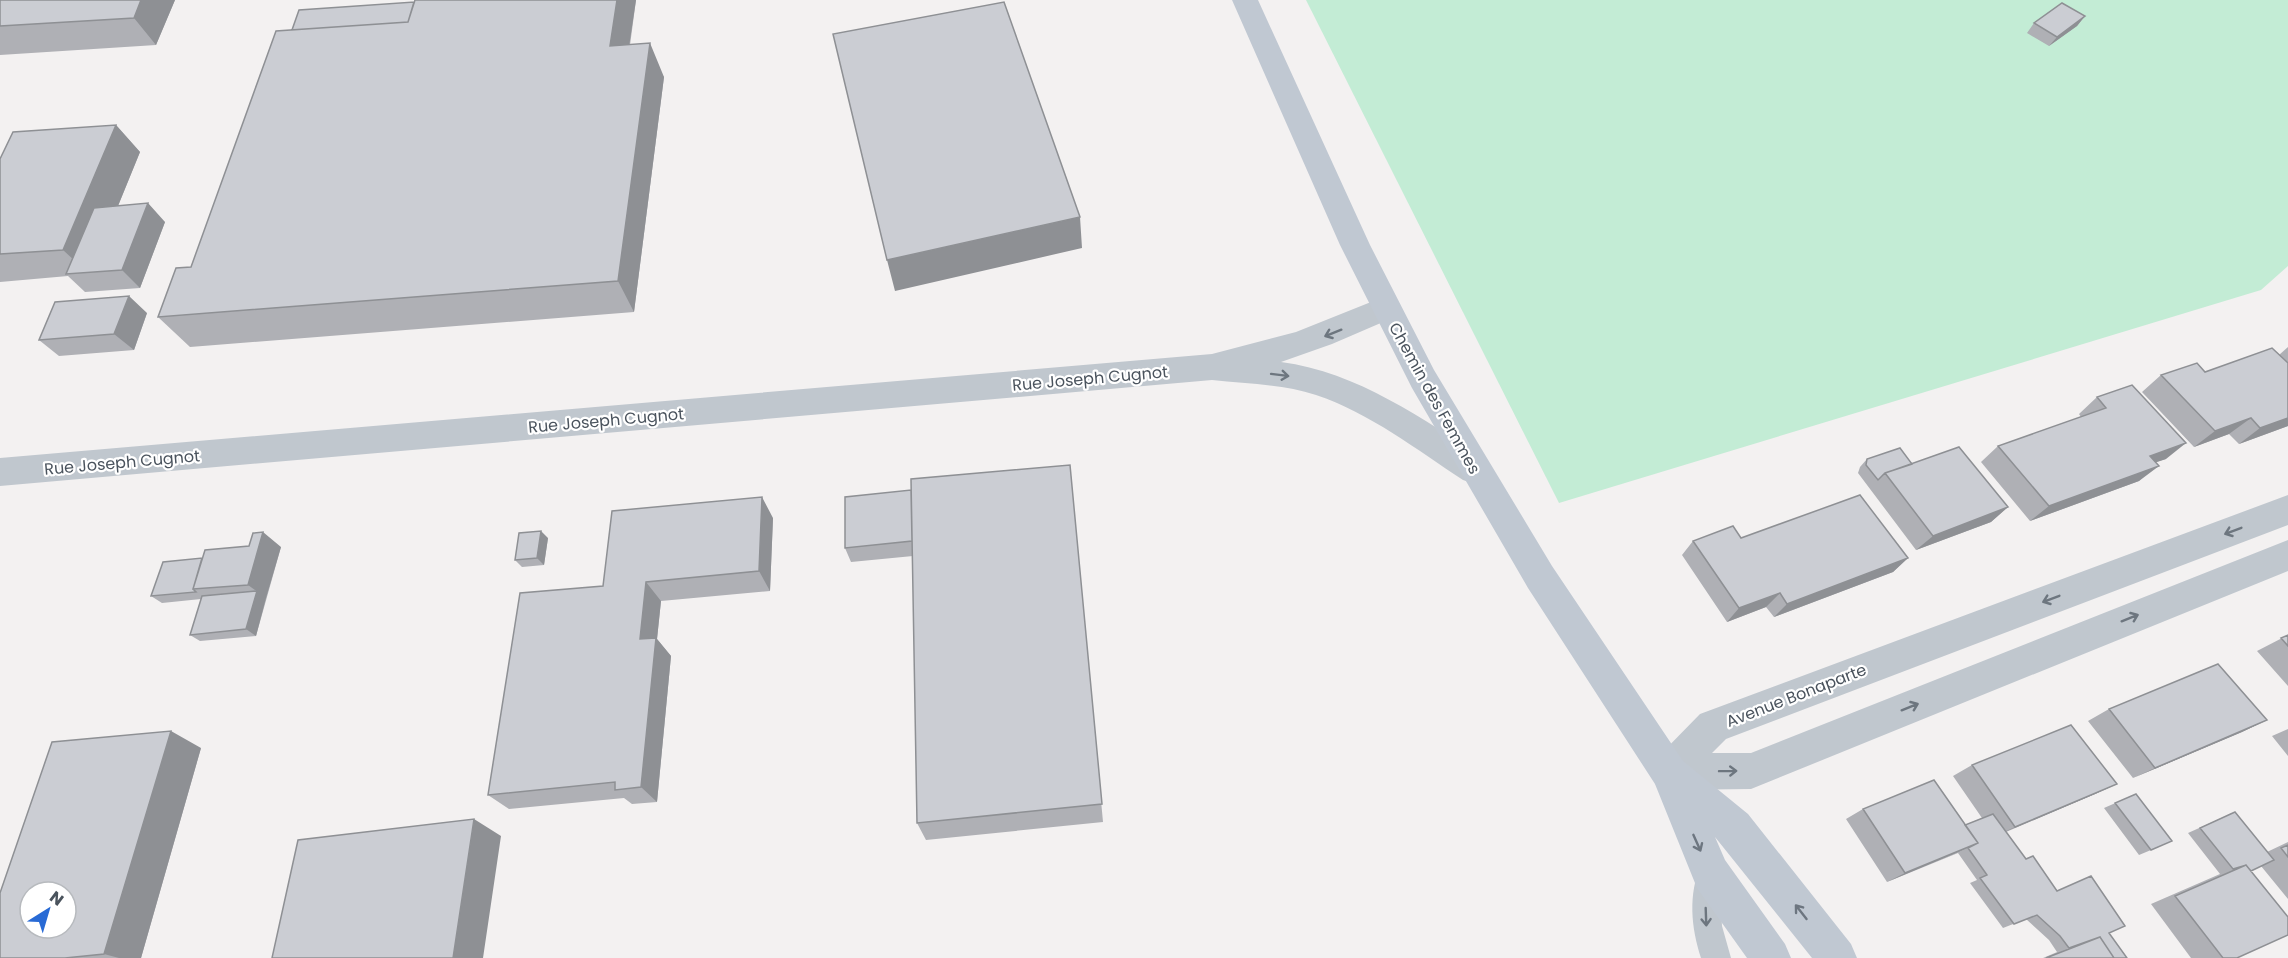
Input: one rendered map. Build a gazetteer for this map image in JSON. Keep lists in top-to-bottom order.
{
  "streets": {
    "street": ["Rue Joseph Cugnot", "Chemin des Femmes", "Avenue Bonaparte"]
  },
  "crossings": [
    ["Rue Joseph Cugnot", "Chemin des Femmes"],
    ["Chemin des Femmes", "Avenue Bonaparte"]
  ],
  "north": "top right"
}
